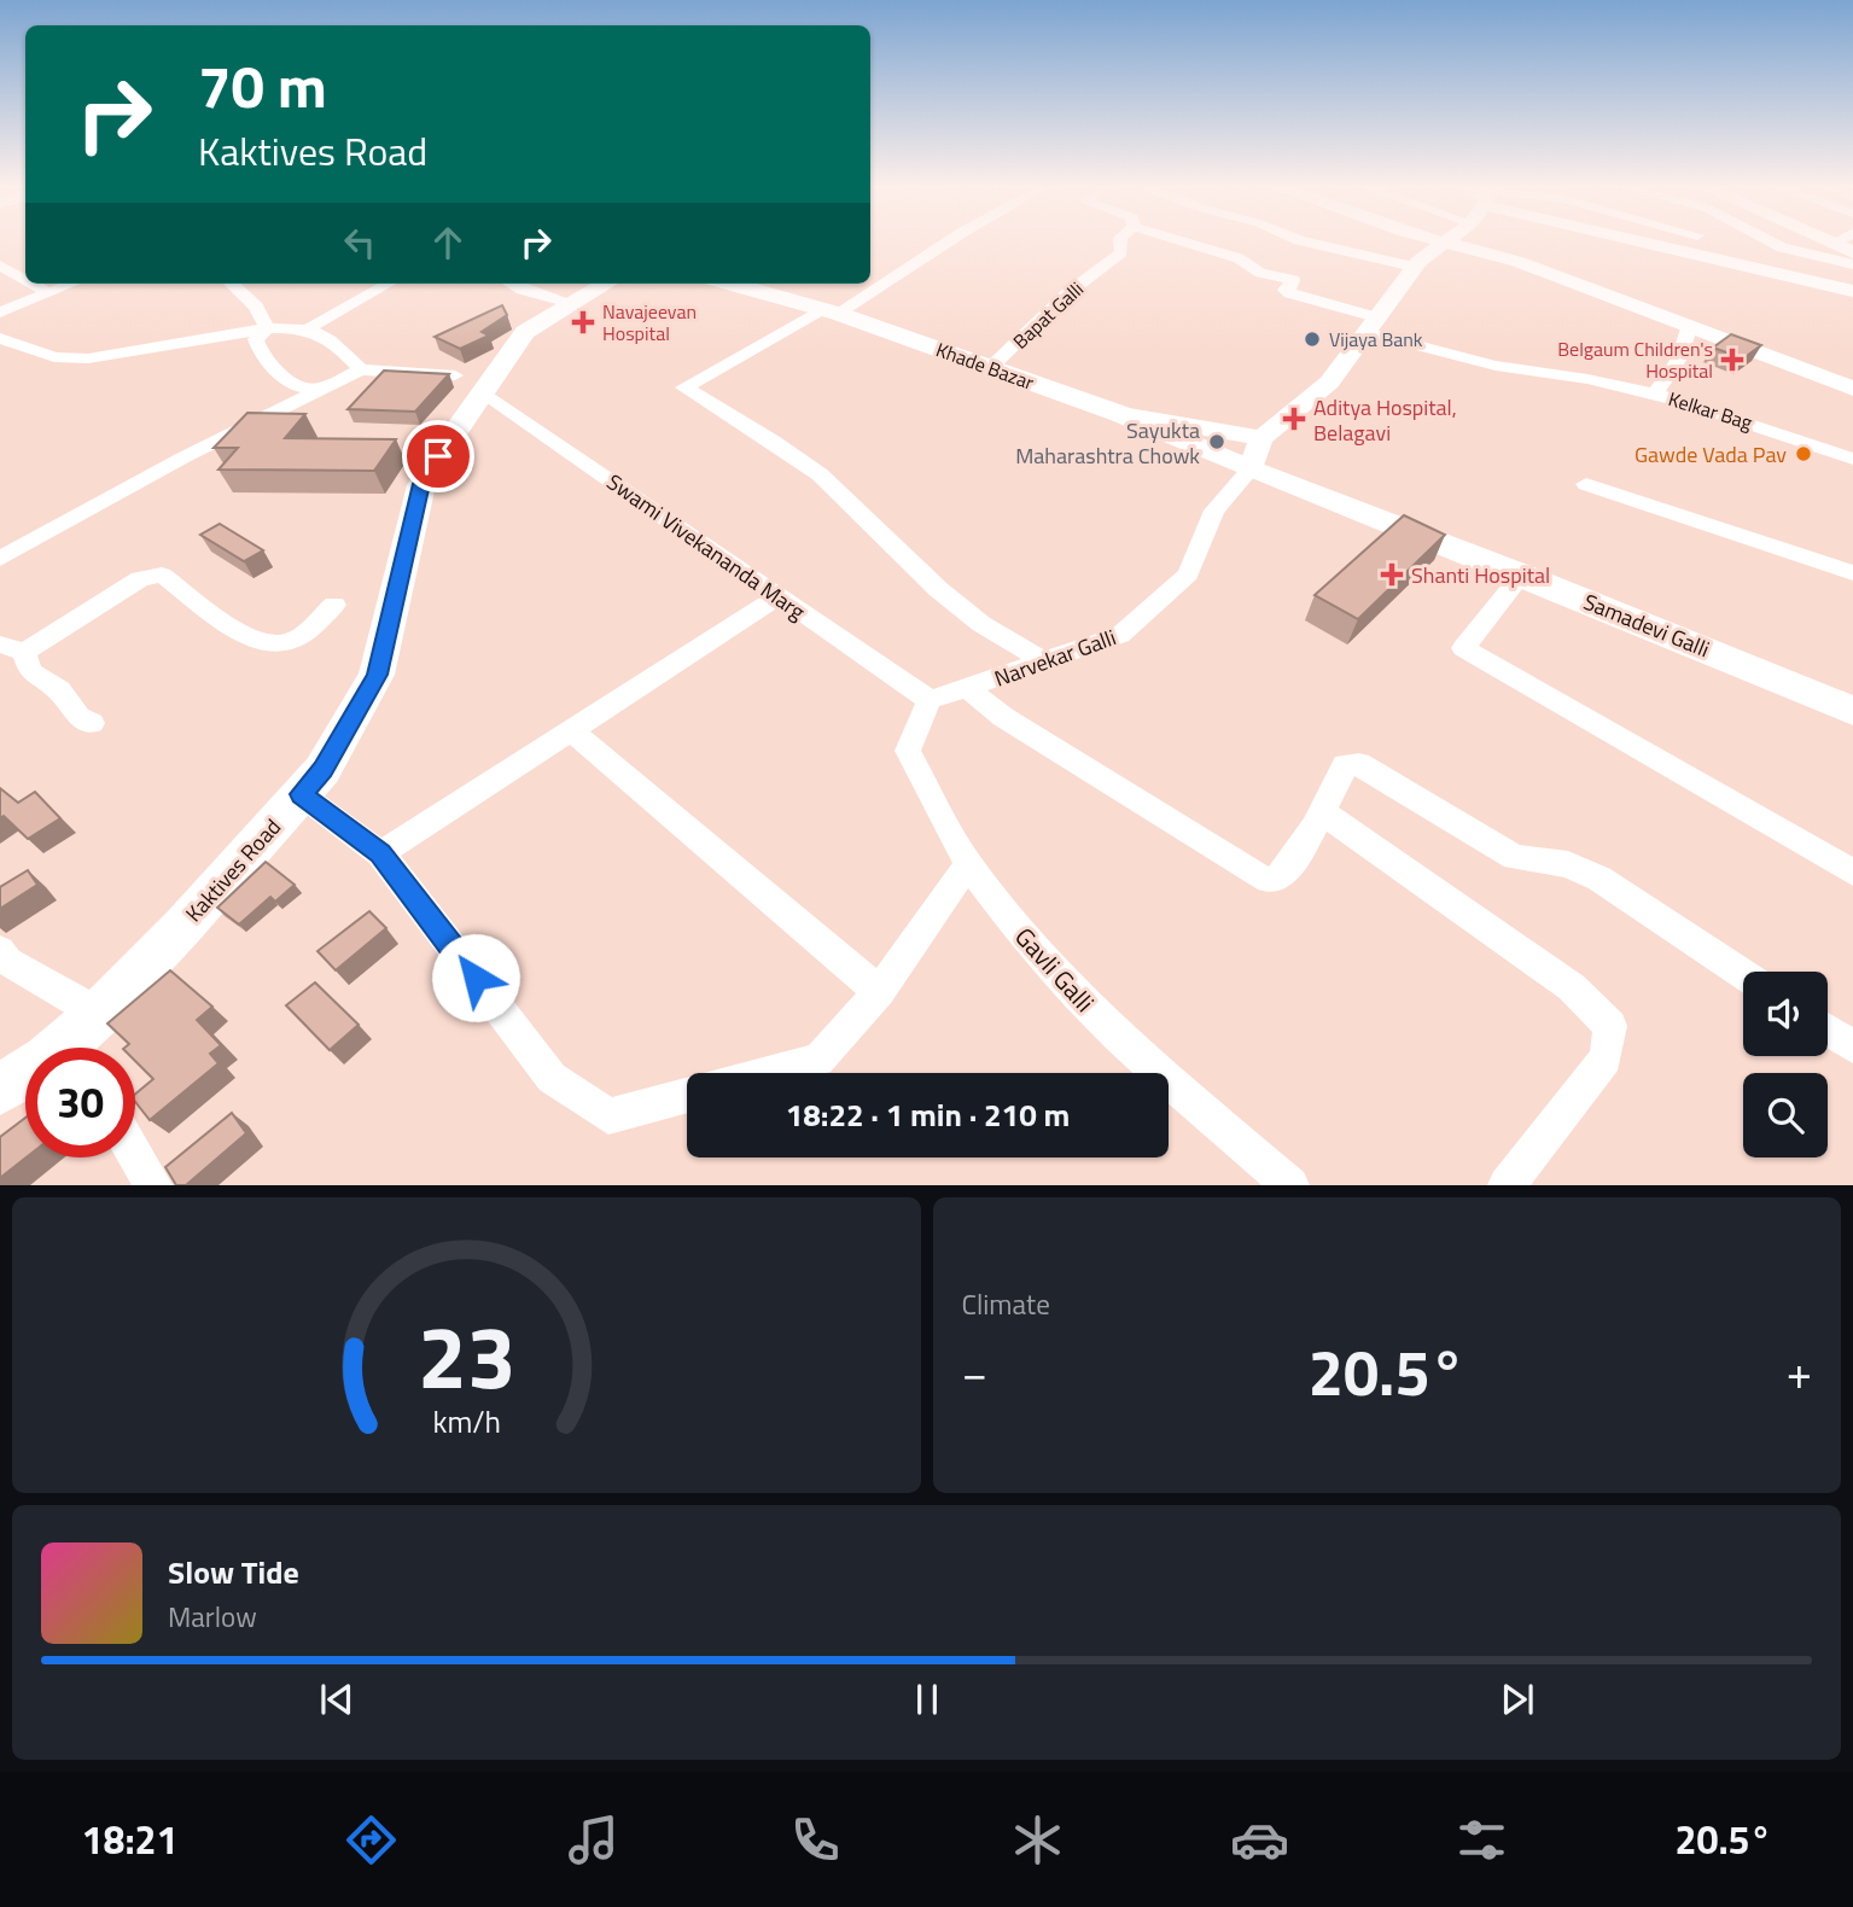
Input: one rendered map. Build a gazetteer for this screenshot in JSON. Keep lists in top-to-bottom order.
{
  "streets": {
    "main road": ["Khade Bazar", "Samadevi Galli", "Kaktives Road"],
    "street": [
      "Bapat Galli",
      "Kelkar Bag",
      "Swami Vivekananda Marg",
      "Narvekar Galli",
      "Gavli Galli"
    ]
  },
  "crossings": [
    ["Bapat Galli", "Khade Bazar"],
    ["Khade Bazar", "Samadevi Galli"],
    ["Khade Bazar", "Narvekar Galli"],
    ["Swami Vivekananda Marg", "Narvekar Galli"],
    ["Swami Vivekananda Marg", "Kaktives Road"],
    ["Swami Vivekananda Marg", "Gavli Galli"],
    ["Samadevi Galli", "Narvekar Galli"],
    ["Narvekar Galli", "Gavli Galli"]
  ],
  "places": {
    "health": [
      "Navajeevan Hospital",
      "Belgaum Children's Hospital",
      "Aditya Hospital, Belagavi",
      "Shanti Hospital"
    ],
    "other": ["Vijaya Bank", "Sayukta Maharashtra Chowk", "Gawde Vada Pav"]
  },
  "page": {
    "turn": ["70 m", "Kaktives Road"],
    "limit": "30",
    "trip": "18:22 · 1 min · 210 m",
    "tile": "Climate",
    "heat": ["−", "20.5°", "+"],
    "song": ["Slow Tide", "Marlow"],
    "tabs": ["18:21", "20.5°"],
    "gauge": ["23", "km/h"]
  }
}
